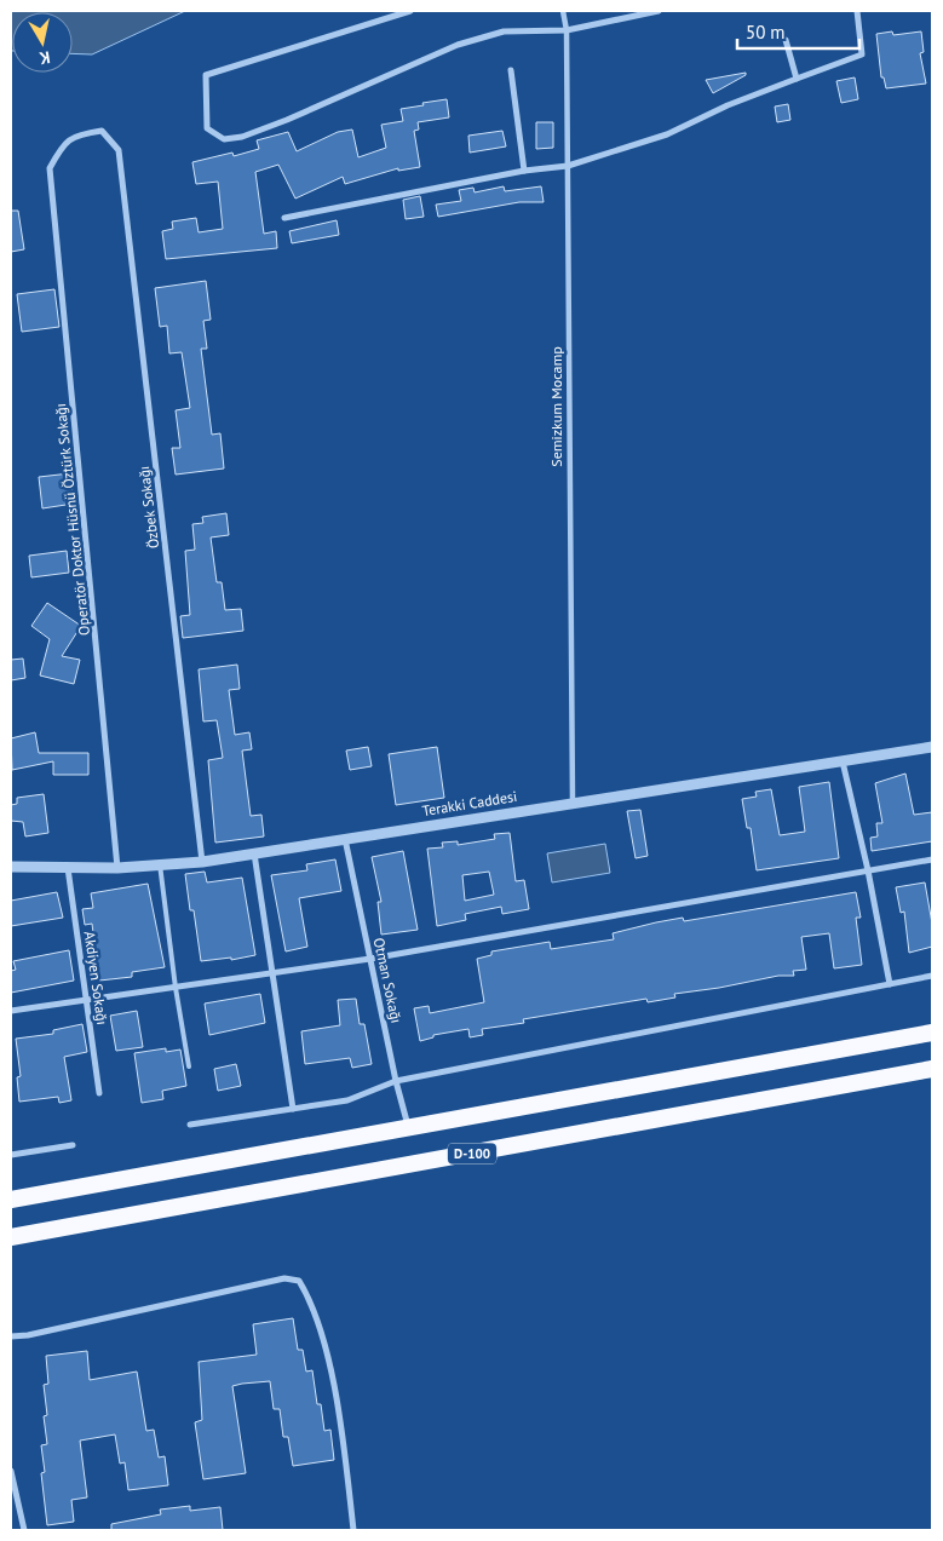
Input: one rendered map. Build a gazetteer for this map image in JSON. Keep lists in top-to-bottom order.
{
  "streets": {
    "highway": ["D-100"],
    "street": [
      "Semizkum Mocamp",
      "Özbek Sokağı",
      "Operatör Doktor Hüsnü Öztürk Sokağı",
      "Terakki Caddesi",
      "Akdiyen Sokağı",
      "Otman Sokağı"
    ]
  },
  "crossings": [
    ["Semizkum Mocamp", "Terakki Caddesi"],
    ["Özbek Sokağı", "Operatör Doktor Hüsnü Öztürk Sokağı"],
    ["Özbek Sokağı", "Terakki Caddesi"],
    ["Operatör Doktor Hüsnü Öztürk Sokağı", "Terakki Caddesi"],
    ["Terakki Caddesi", "Akdiyen Sokağı"],
    ["Terakki Caddesi", "Otman Sokağı"]
  ],
  "scale_bar": "50 m",
  "north": "bottom"
}
